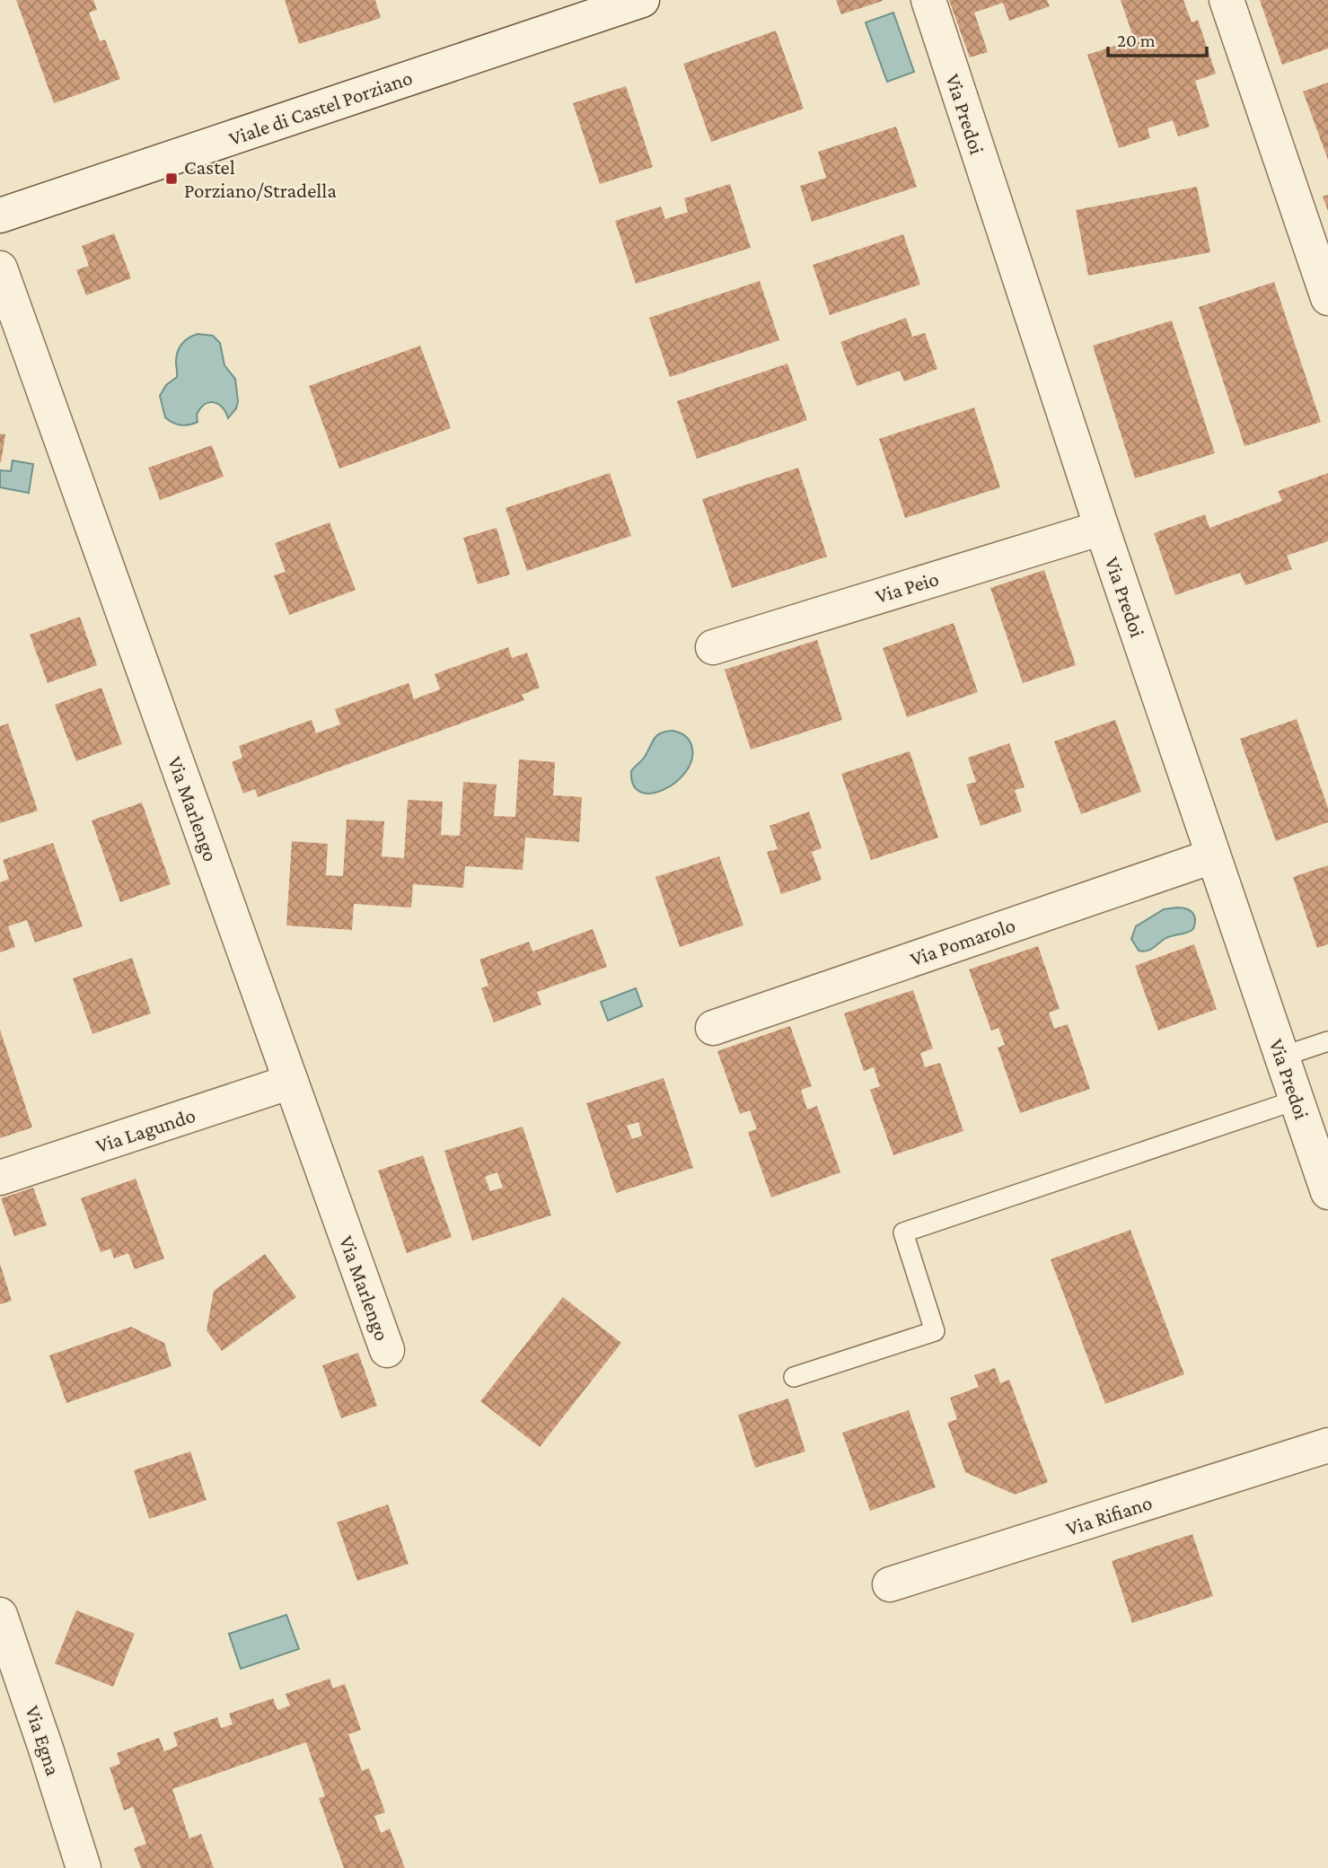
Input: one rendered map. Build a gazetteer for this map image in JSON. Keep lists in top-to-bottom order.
{
  "streets": {
    "street": [
      "Viale di Castel Porziano",
      "Via Predoi",
      "Via Peio",
      "Via Marlengo",
      "Via Pomarolo",
      "Via Lagundo",
      "Via Rifiano",
      "Via Egna"
    ]
  },
  "crossings": [
    ["Via Predoi", "Via Peio"],
    ["Via Predoi", "Via Pomarolo"],
    ["Via Marlengo", "Via Lagundo"]
  ],
  "places": {
    "transit": ["Castel Porziano/Stradella"]
  },
  "scale_bar": "20 m"
}
